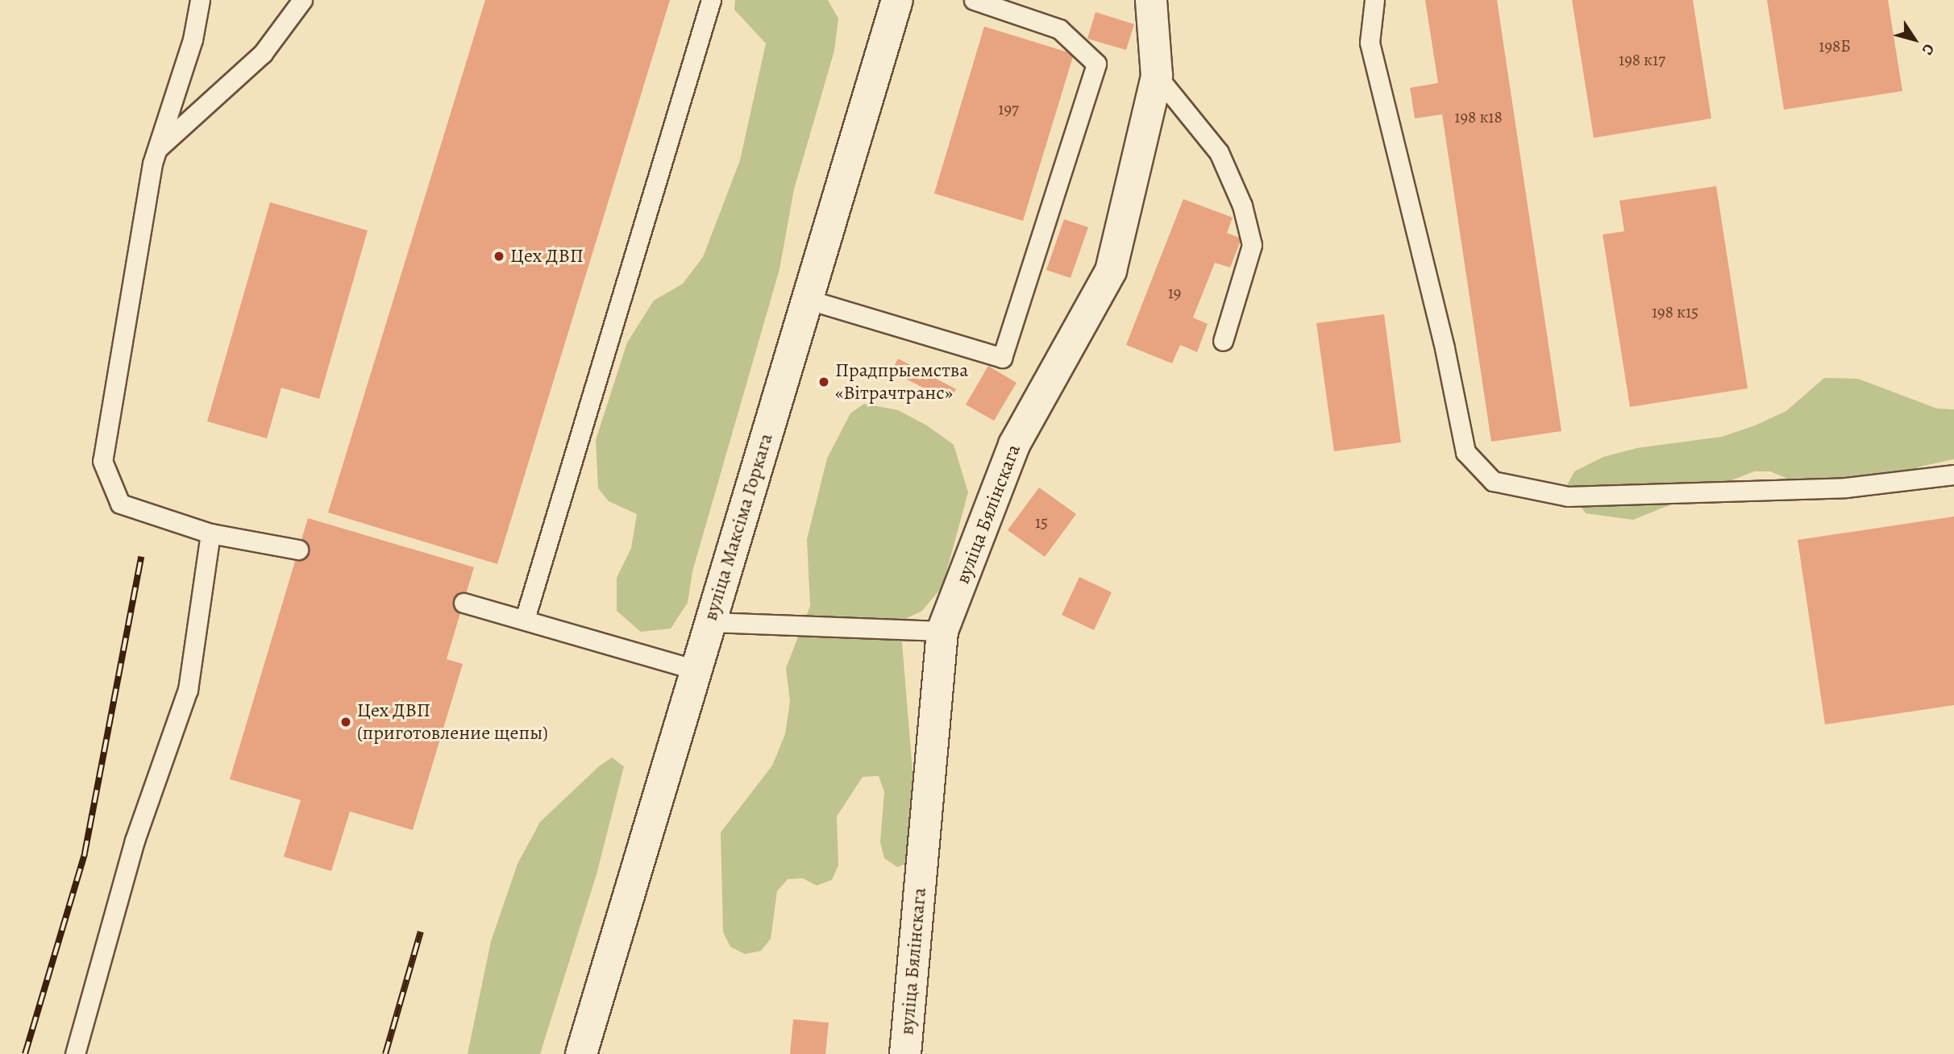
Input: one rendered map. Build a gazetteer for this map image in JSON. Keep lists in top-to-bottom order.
{
  "streets": {
    "main road": ["вуліца Бялінскага", "вуліца Максіма Горкага"]
  },
  "places": ["Цех ДВП", "Прадпрыемства «Вітрачтранс»", "Цех ДВП (приготовление щепы)"],
  "house_numbers": [
    "198Б",
    "198 к17",
    "197",
    "198 к18",
    "19",
    "198 к15",
    "15"
  ],
  "north": "bottom right"
}
